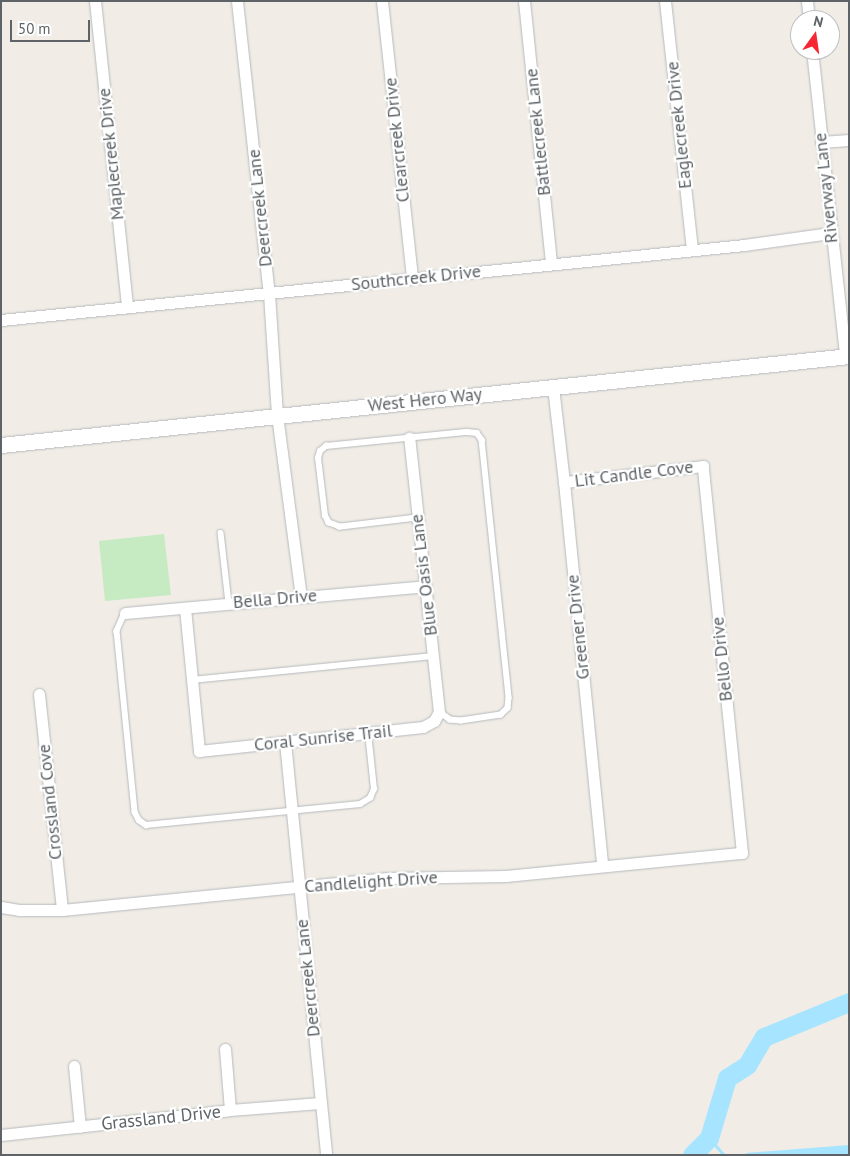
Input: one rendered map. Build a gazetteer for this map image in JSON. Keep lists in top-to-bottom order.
{
  "streets": {
    "main road": ["West Hero Way"],
    "street": [
      "Eaglecreek Drive",
      "Battlecreek Lane",
      "Clearcreek Drive",
      "Maplecreek Drive",
      "Riverway Lane",
      "Deercreek Lane",
      "Southcreek Drive",
      "Lit Candle Cove",
      "Blue Oasis Lane",
      "Bella Drive",
      "Greener Drive",
      "Bello Drive",
      "Coral Sunrise Trail",
      "Crossland Cove",
      "Candlelight Drive",
      "Grassland Drive"
    ]
  },
  "crossings": [
    ["Eaglecreek Drive", "Southcreek Drive"],
    ["Battlecreek Lane", "Southcreek Drive"],
    ["Clearcreek Drive", "Southcreek Drive"],
    ["Maplecreek Drive", "Southcreek Drive"],
    ["Riverway Lane", "Southcreek Drive"],
    ["Riverway Lane", "West Hero Way"],
    ["Deercreek Lane", "Southcreek Drive"],
    ["Deercreek Lane", "West Hero Way"],
    ["Deercreek Lane", "Bella Drive"],
    ["Deercreek Lane", "Coral Sunrise Trail"],
    ["Deercreek Lane", "Candlelight Drive"],
    ["Deercreek Lane", "Grassland Drive"],
    ["West Hero Way", "Greener Drive"],
    ["Lit Candle Cove", "Greener Drive"],
    ["Lit Candle Cove", "Bello Drive"],
    ["Blue Oasis Lane", "Bella Drive"],
    ["Blue Oasis Lane", "Coral Sunrise Trail"],
    ["Greener Drive", "Candlelight Drive"],
    ["Bello Drive", "Candlelight Drive"],
    ["Crossland Cove", "Candlelight Drive"]
  ],
  "scale_bar": "50 m",
  "north": "top"
}
